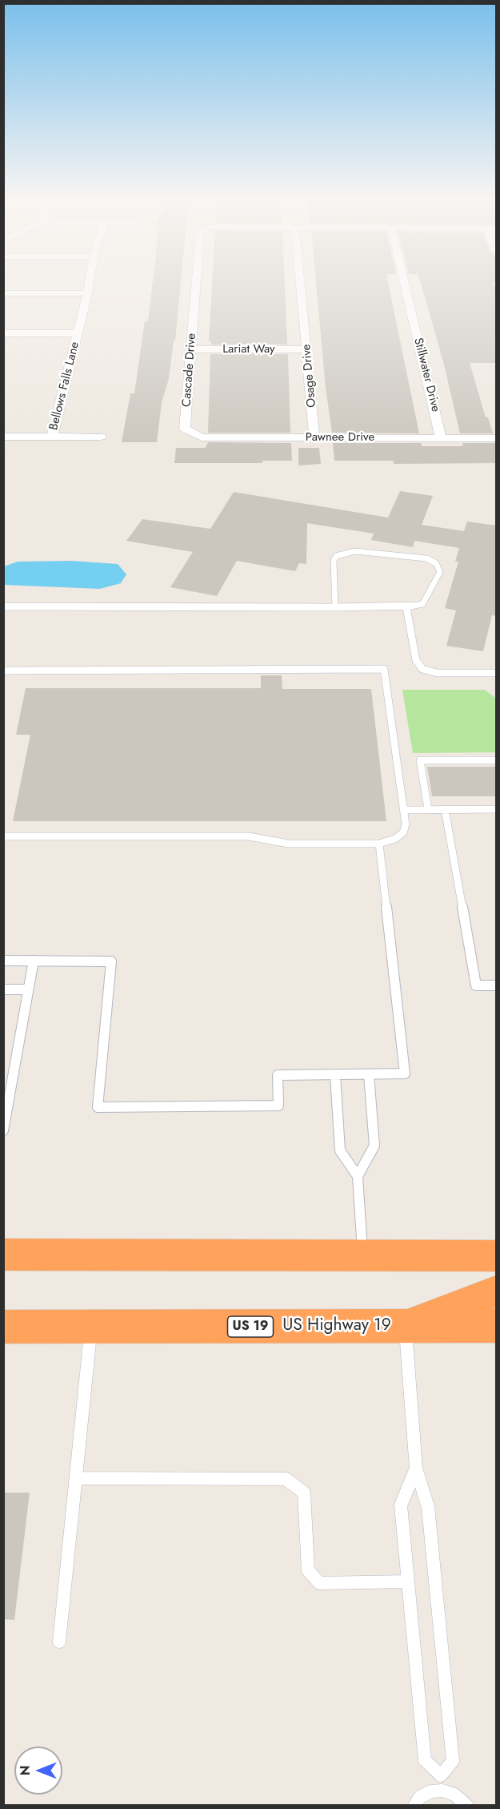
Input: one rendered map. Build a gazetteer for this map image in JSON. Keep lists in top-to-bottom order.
{
  "streets": {
    "highway": ["US Highway 19", "US 19"],
    "street": [
      "Lariat Way",
      "Cascade Drive",
      "Stillwater Drive",
      "Osage Drive",
      "Bellows Falls Lane",
      "Pawnee Drive"
    ]
  },
  "crossings": [
    ["Lariat Way", "Cascade Drive"],
    ["Lariat Way", "Osage Drive"],
    ["Cascade Drive", "Pawnee Drive"],
    ["Stillwater Drive", "Pawnee Drive"],
    ["Osage Drive", "Pawnee Drive"]
  ],
  "north": "left"
}
